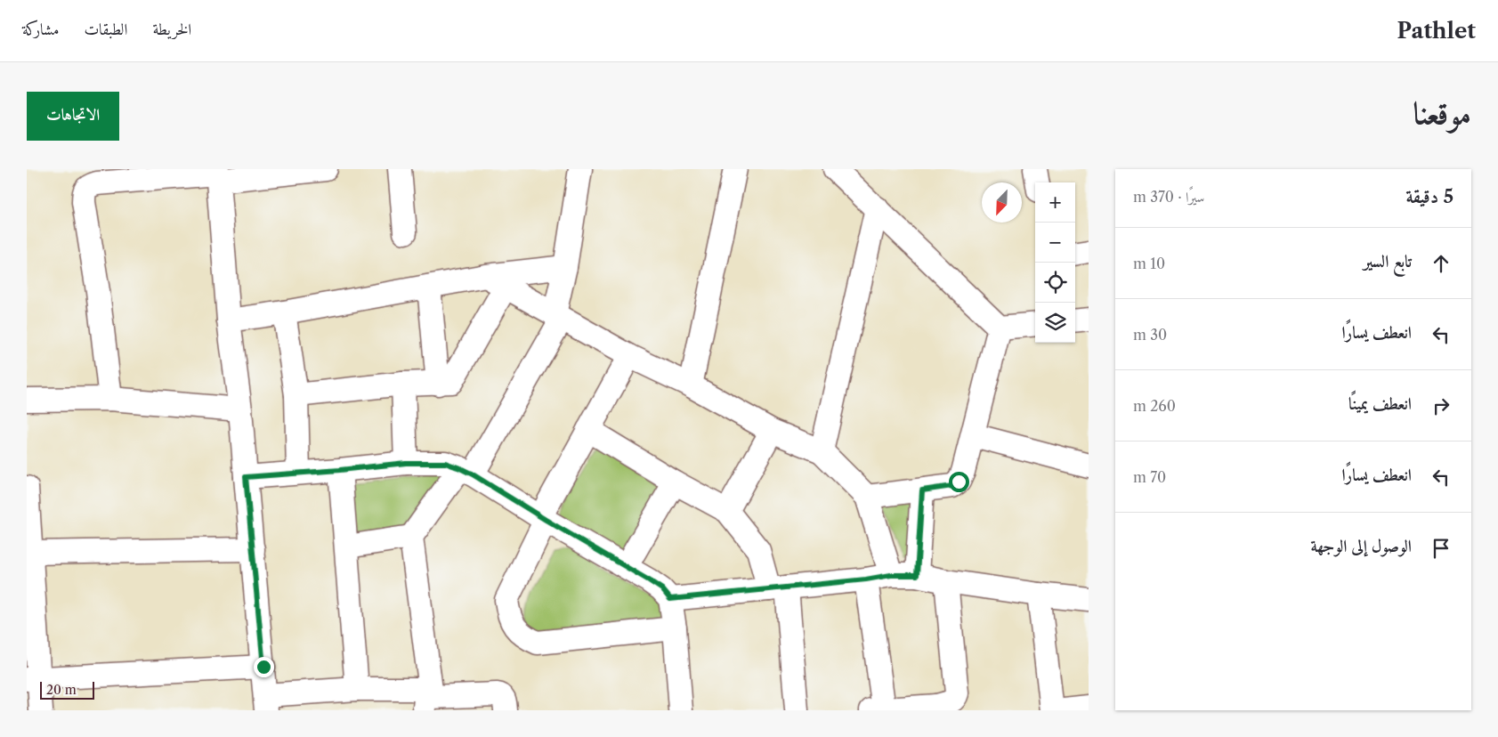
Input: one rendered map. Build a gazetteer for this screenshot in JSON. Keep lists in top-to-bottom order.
{
  "scale_bar": "20 m",
  "north": "bottom left",
  "page": {
    "header": "Pathlet",
    "nav": ["الخريطة", "الطبقات", "مشاركة"],
    "title": "موقعنا",
    "buttons": "الاتجاهات",
    "heading": ["5 دقيقة", "سيرًا · 370 m"],
    "map_buttons": ["+", "−"],
    "list": [
      ["تابع السير", "10 m"],
      ["انعطف يسارًا", "30 m"],
      ["انعطف يمينًا", "260 m"],
      ["انعطف يسارًا", "70 m"],
      "الوصول إلى الوجهة"
    ],
    "scale": "20 m"
  }
}
